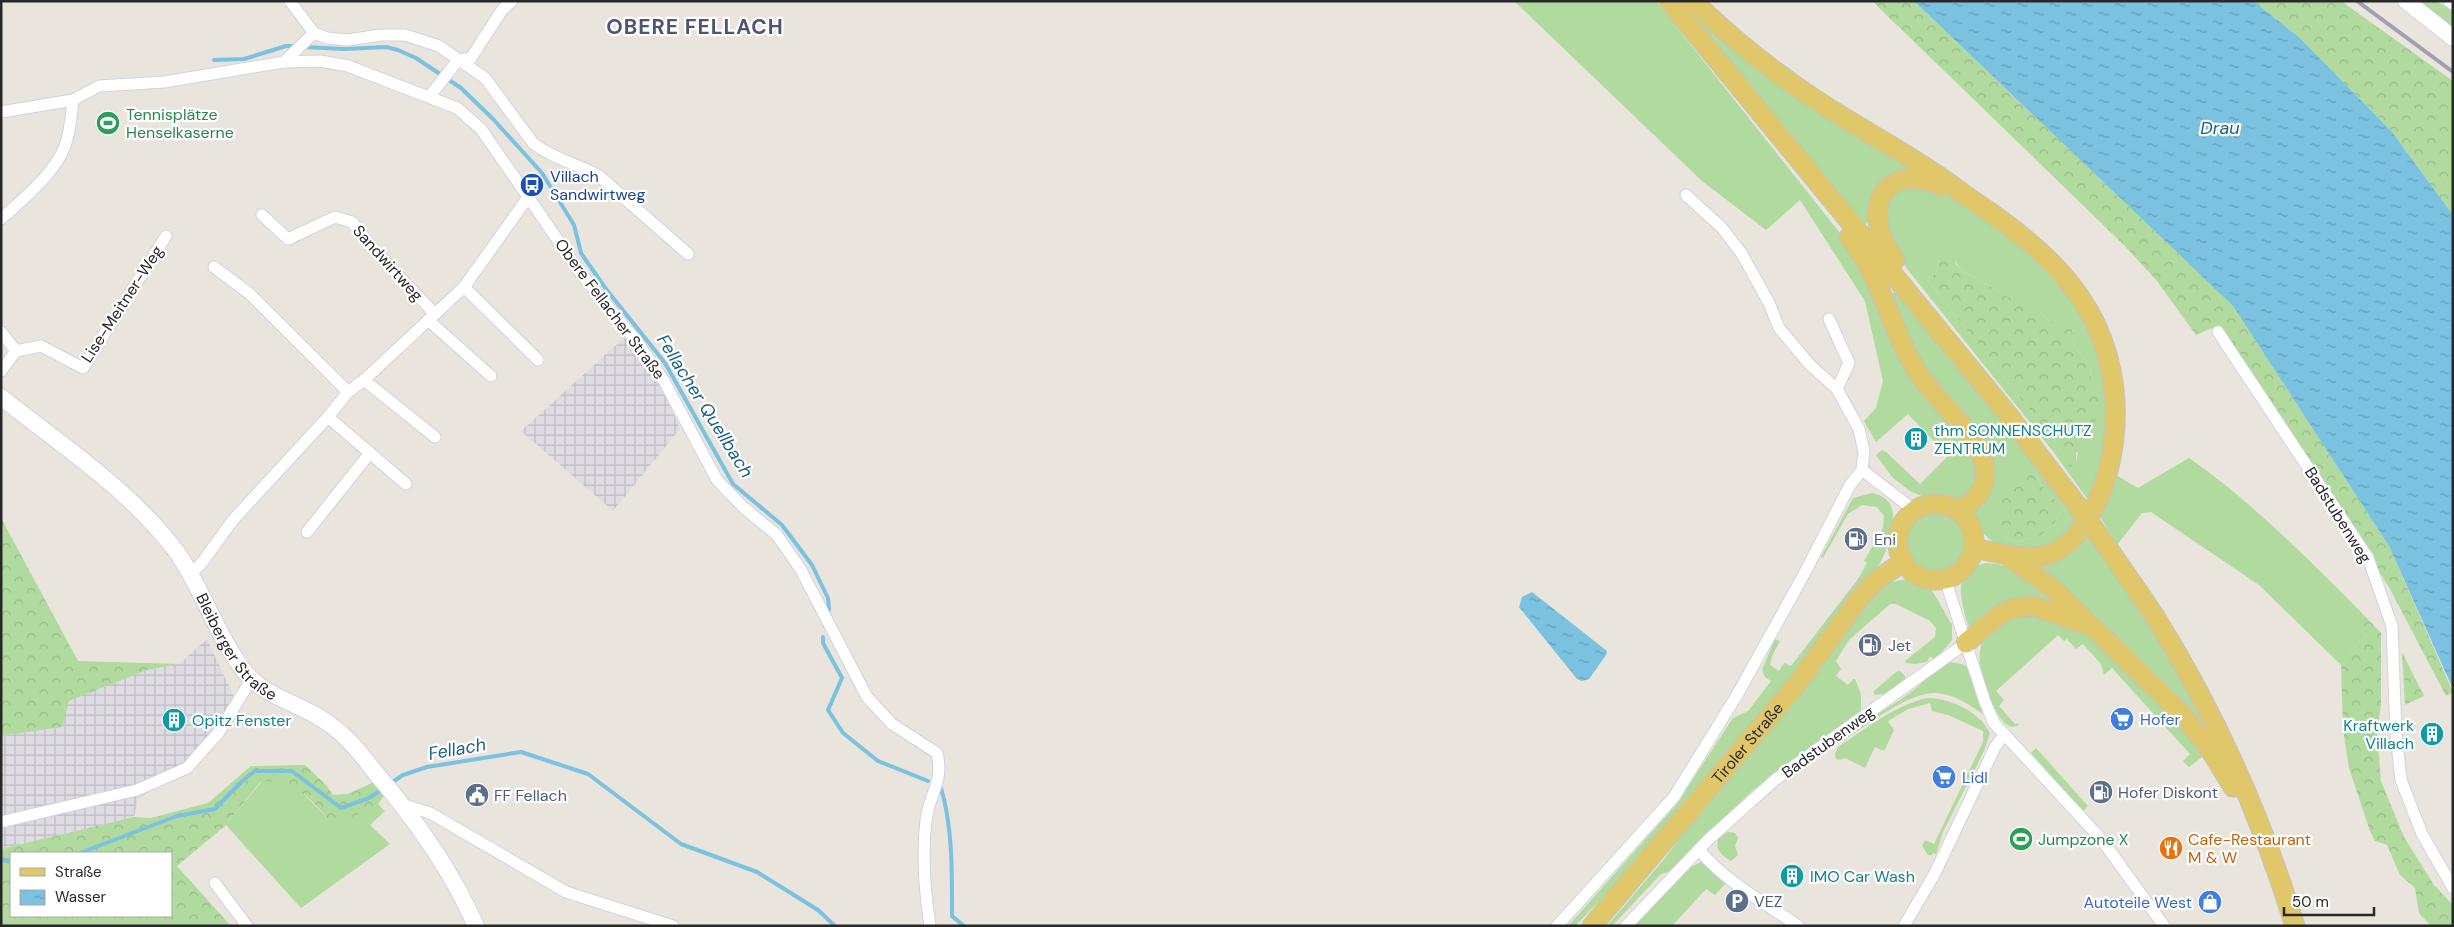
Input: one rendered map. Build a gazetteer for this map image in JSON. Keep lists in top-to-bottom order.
{
  "streets": {
    "main road": ["Bleiberger Straße", "Tiroler Straße"],
    "street": [
      "Sandwirtweg",
      "Lise-Meitner-Weg",
      "Obere Fellacher Straße",
      "Badstubenweg"
    ]
  },
  "crossings": [
    ["Sandwirtweg", "Obere Fellacher Straße"],
    ["Sandwirtweg", "Bleiberger Straße"]
  ],
  "districts": ["OBERE FELLACH"],
  "water": ["Drau", "Fellacher Quellbach", "Fellach"],
  "places": {
    "sports": ["Tennisplätze Henselkaserne", "Jumpzone X"],
    "bus stop": ["Villach Sandwirtweg"],
    "building": [
      "thm SONNENSCHUTZ ZENTRUM",
      "Opitz Fenster",
      "Kraftwerk Villach",
      "IMO Car Wash"
    ],
    "fuel station": ["Eni", "Jet", "Hofer Diskont"],
    "supermarket": ["Hofer", "Lidl"],
    "public building": ["FF Fellach"],
    "restaurant": ["Cafe-Restaurant M & W"],
    "parking": ["VEZ"],
    "shop": ["Autoteile West"]
  },
  "legend": ["Straße", "Wasser"],
  "scale_bar": "50 m"
}
